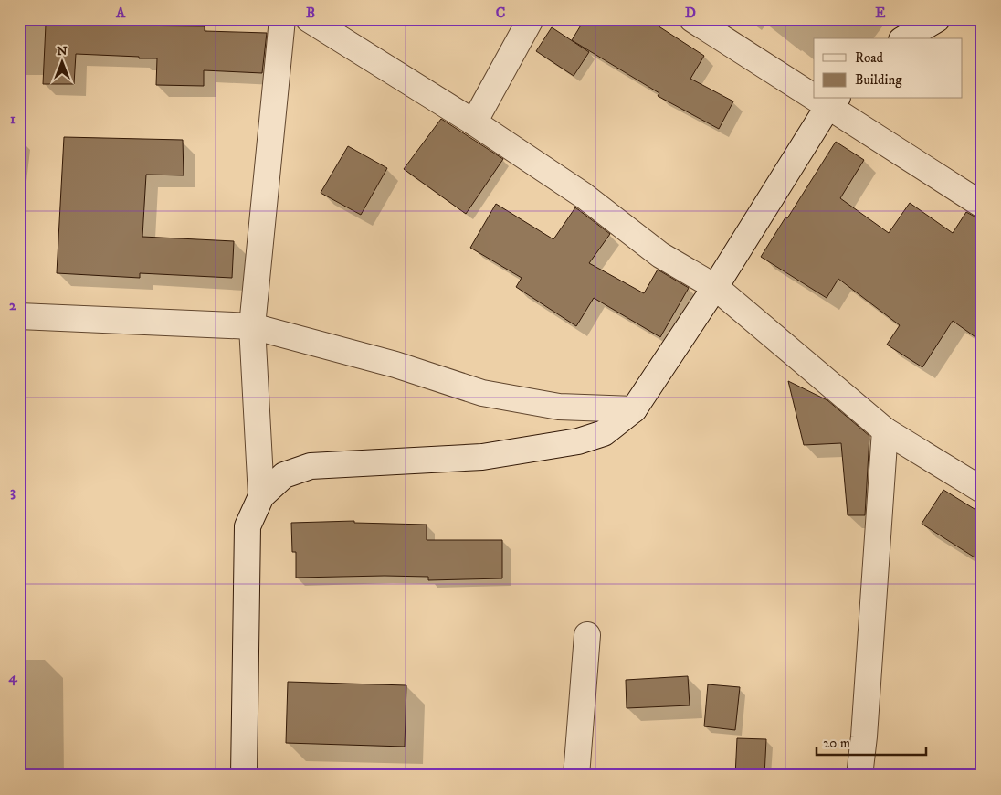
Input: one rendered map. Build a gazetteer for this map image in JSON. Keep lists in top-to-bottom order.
{
  "legend": ["Road", "Building"],
  "scale_bar": "20 m",
  "north": "top",
  "grid": {
    "columns": [
      "A",
      "B",
      "C",
      "D",
      "E"
    ],
    "rows": [
      "1",
      "2",
      "3",
      "4"
    ]
  }
}
